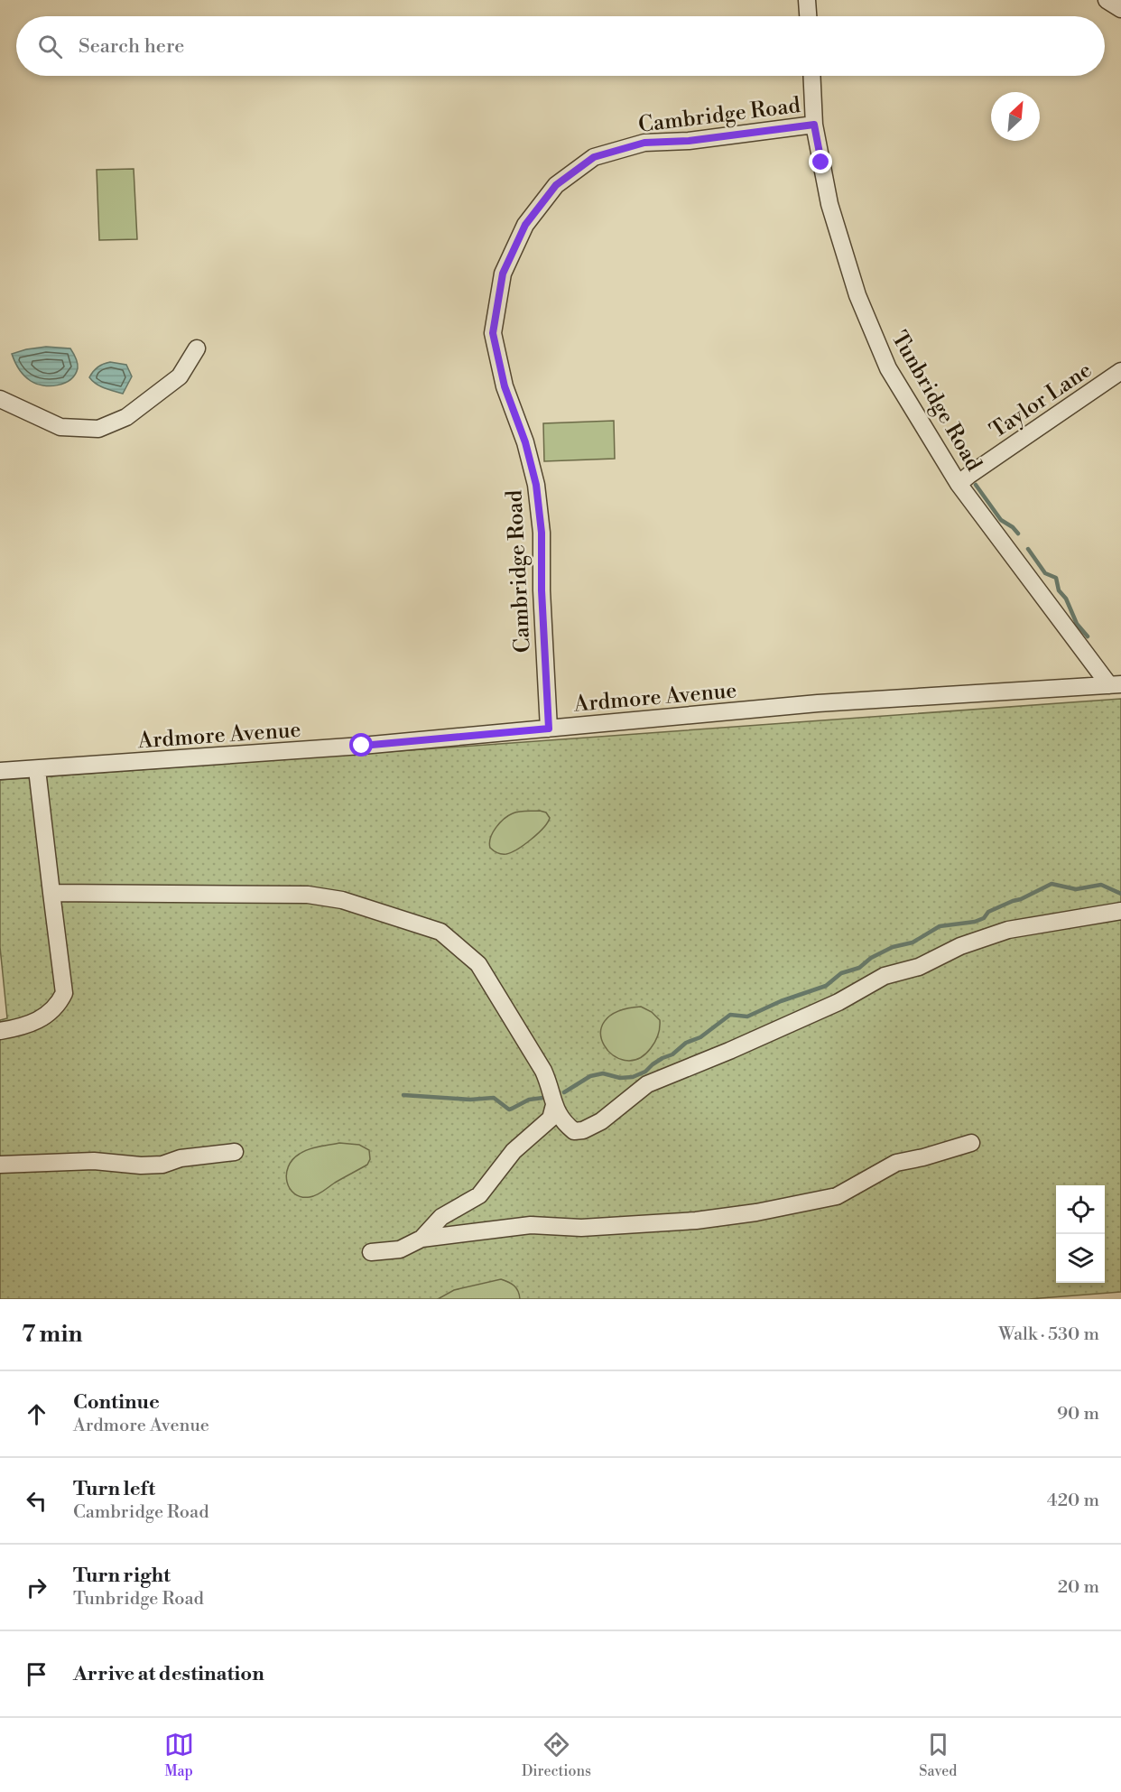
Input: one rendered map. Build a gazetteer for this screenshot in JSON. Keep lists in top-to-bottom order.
{
  "streets": {
    "street": [
      "Cambridge Road",
      "Taylor Lane",
      "Tunbridge Road",
      "Ardmore Avenue"
    ]
  },
  "crossings": [
    ["Cambridge Road", "Tunbridge Road"],
    ["Cambridge Road", "Ardmore Avenue"],
    ["Taylor Lane", "Tunbridge Road"],
    ["Tunbridge Road", "Ardmore Avenue"]
  ],
  "north": "top right",
  "page": {
    "search": "Search here",
    "heading": ["7 min", "Walk · 530 m"],
    "list": [
      ["Continue", "Ardmore Avenue", "90 m"],
      ["Turn left", "Cambridge Road", "420 m"],
      ["Turn right", "Tunbridge Road", "20 m"],
      "Arrive at destination"
    ],
    "nav": ["Map", "Directions", "Saved"]
  }
}
